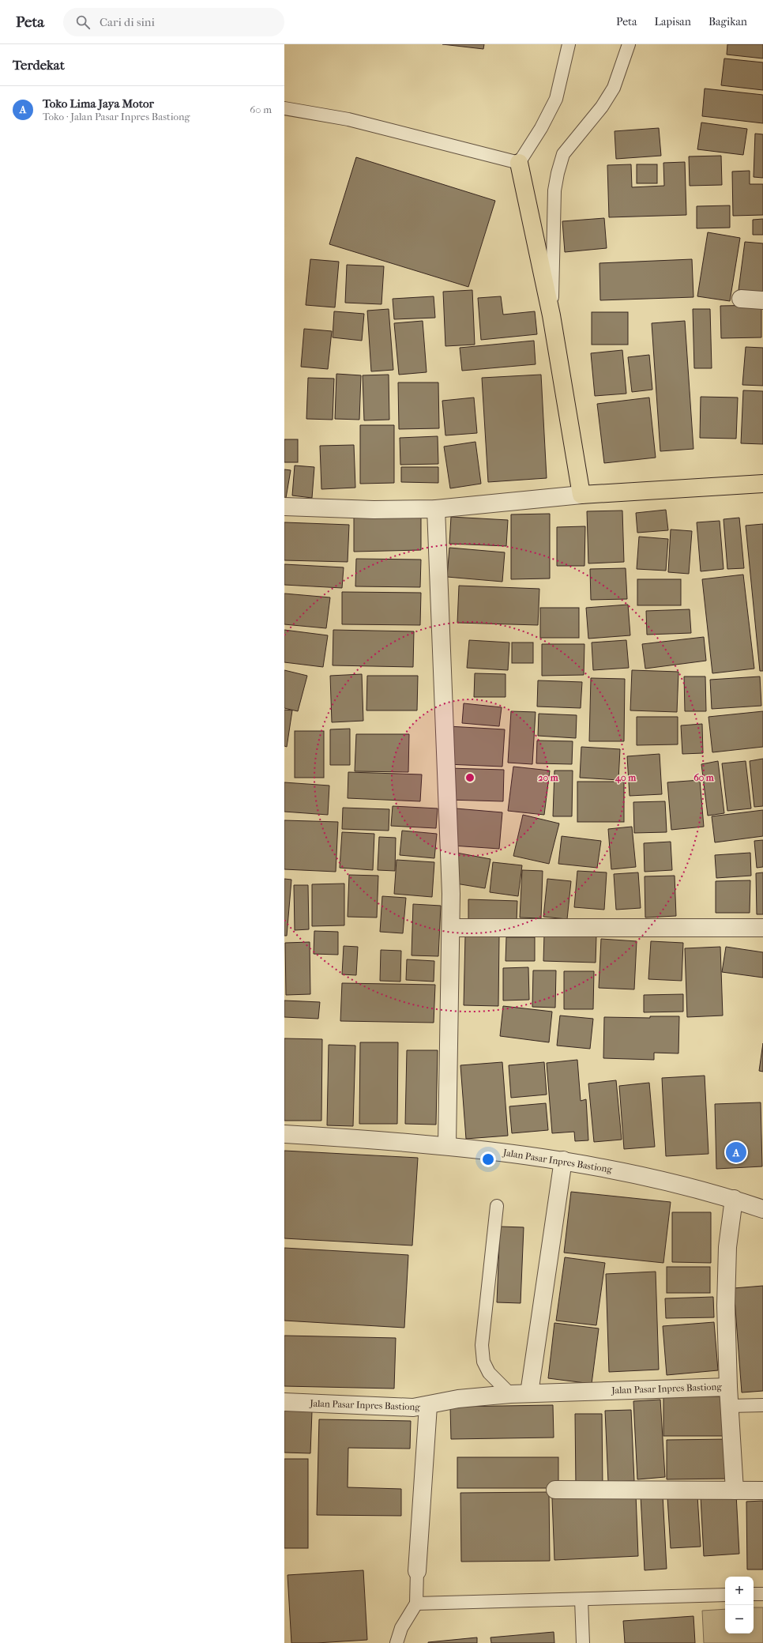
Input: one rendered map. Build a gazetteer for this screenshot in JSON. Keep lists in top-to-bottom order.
{
  "streets": {
    "street": ["Jalan Pasar Inpres Bastiong"]
  },
  "page": {
    "header": "Peta",
    "search": "Cari di sini",
    "nav": ["Peta", "Lapisan", "Bagikan"],
    "heading": "Terdekat",
    "list": [
      {
        "mark": "A",
        "name": "Toko Lima Jaya Motor",
        "note": "Toko · Jalan Pasar Inpres Bastiong",
        "value": "60 m"
      }
    ],
    "pins": "A",
    "map_buttons": ["+", "−"]
  },
  "rings": ["20 m", "40 m", "60 m"]
}
